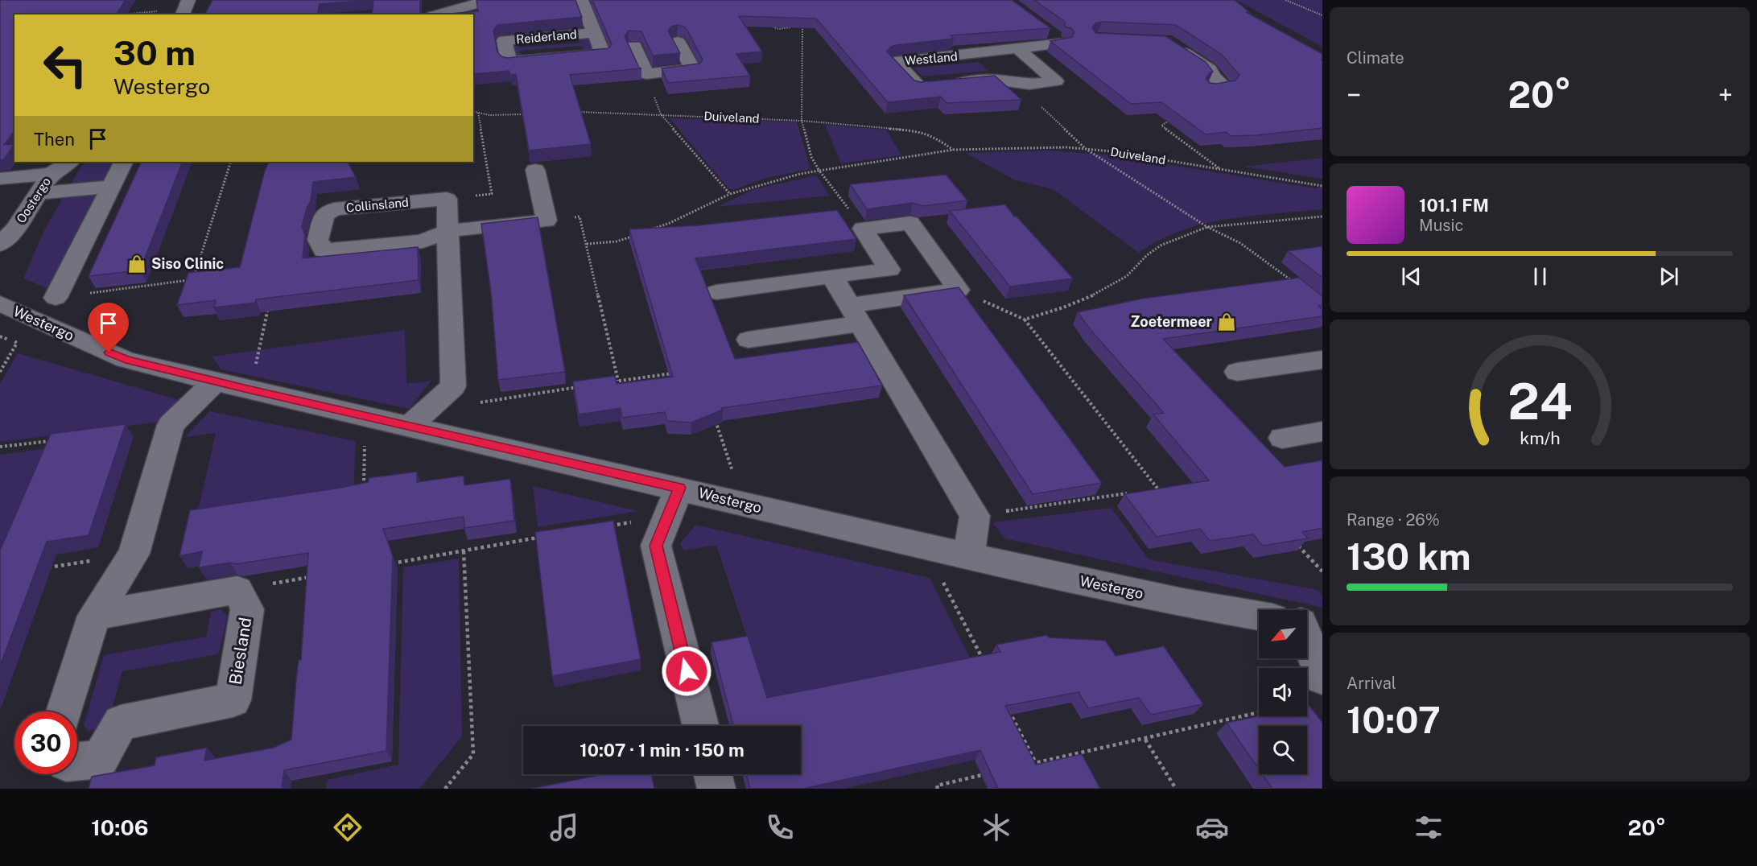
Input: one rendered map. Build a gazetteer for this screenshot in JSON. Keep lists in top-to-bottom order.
{
  "streets": {
    "street": [
      "Reiderland",
      "Westland",
      "Oostergo",
      "Collinsland",
      "Westergo",
      "Biesland"
    ],
    "path": ["Duiveland"]
  },
  "places": {
    "shop": ["Siso Clinic", "Zoetermeer"]
  },
  "north": "bottom left",
  "page": {
    "tile": [
      "Climate",
      ["Range · 26%", "130 km"],
      ["Arrival", "10:07"]
    ],
    "turn": ["30 m", "Westergo"],
    "heat": ["−", "20°", "+"],
    "then": "Then",
    "song": ["101.1 FM", "Music"],
    "limit": "30",
    "trip": "10:07 · 1 min · 150 m",
    "tabs": ["10:06", "20°"],
    "gauge": ["24", "km/h"]
  }
}
